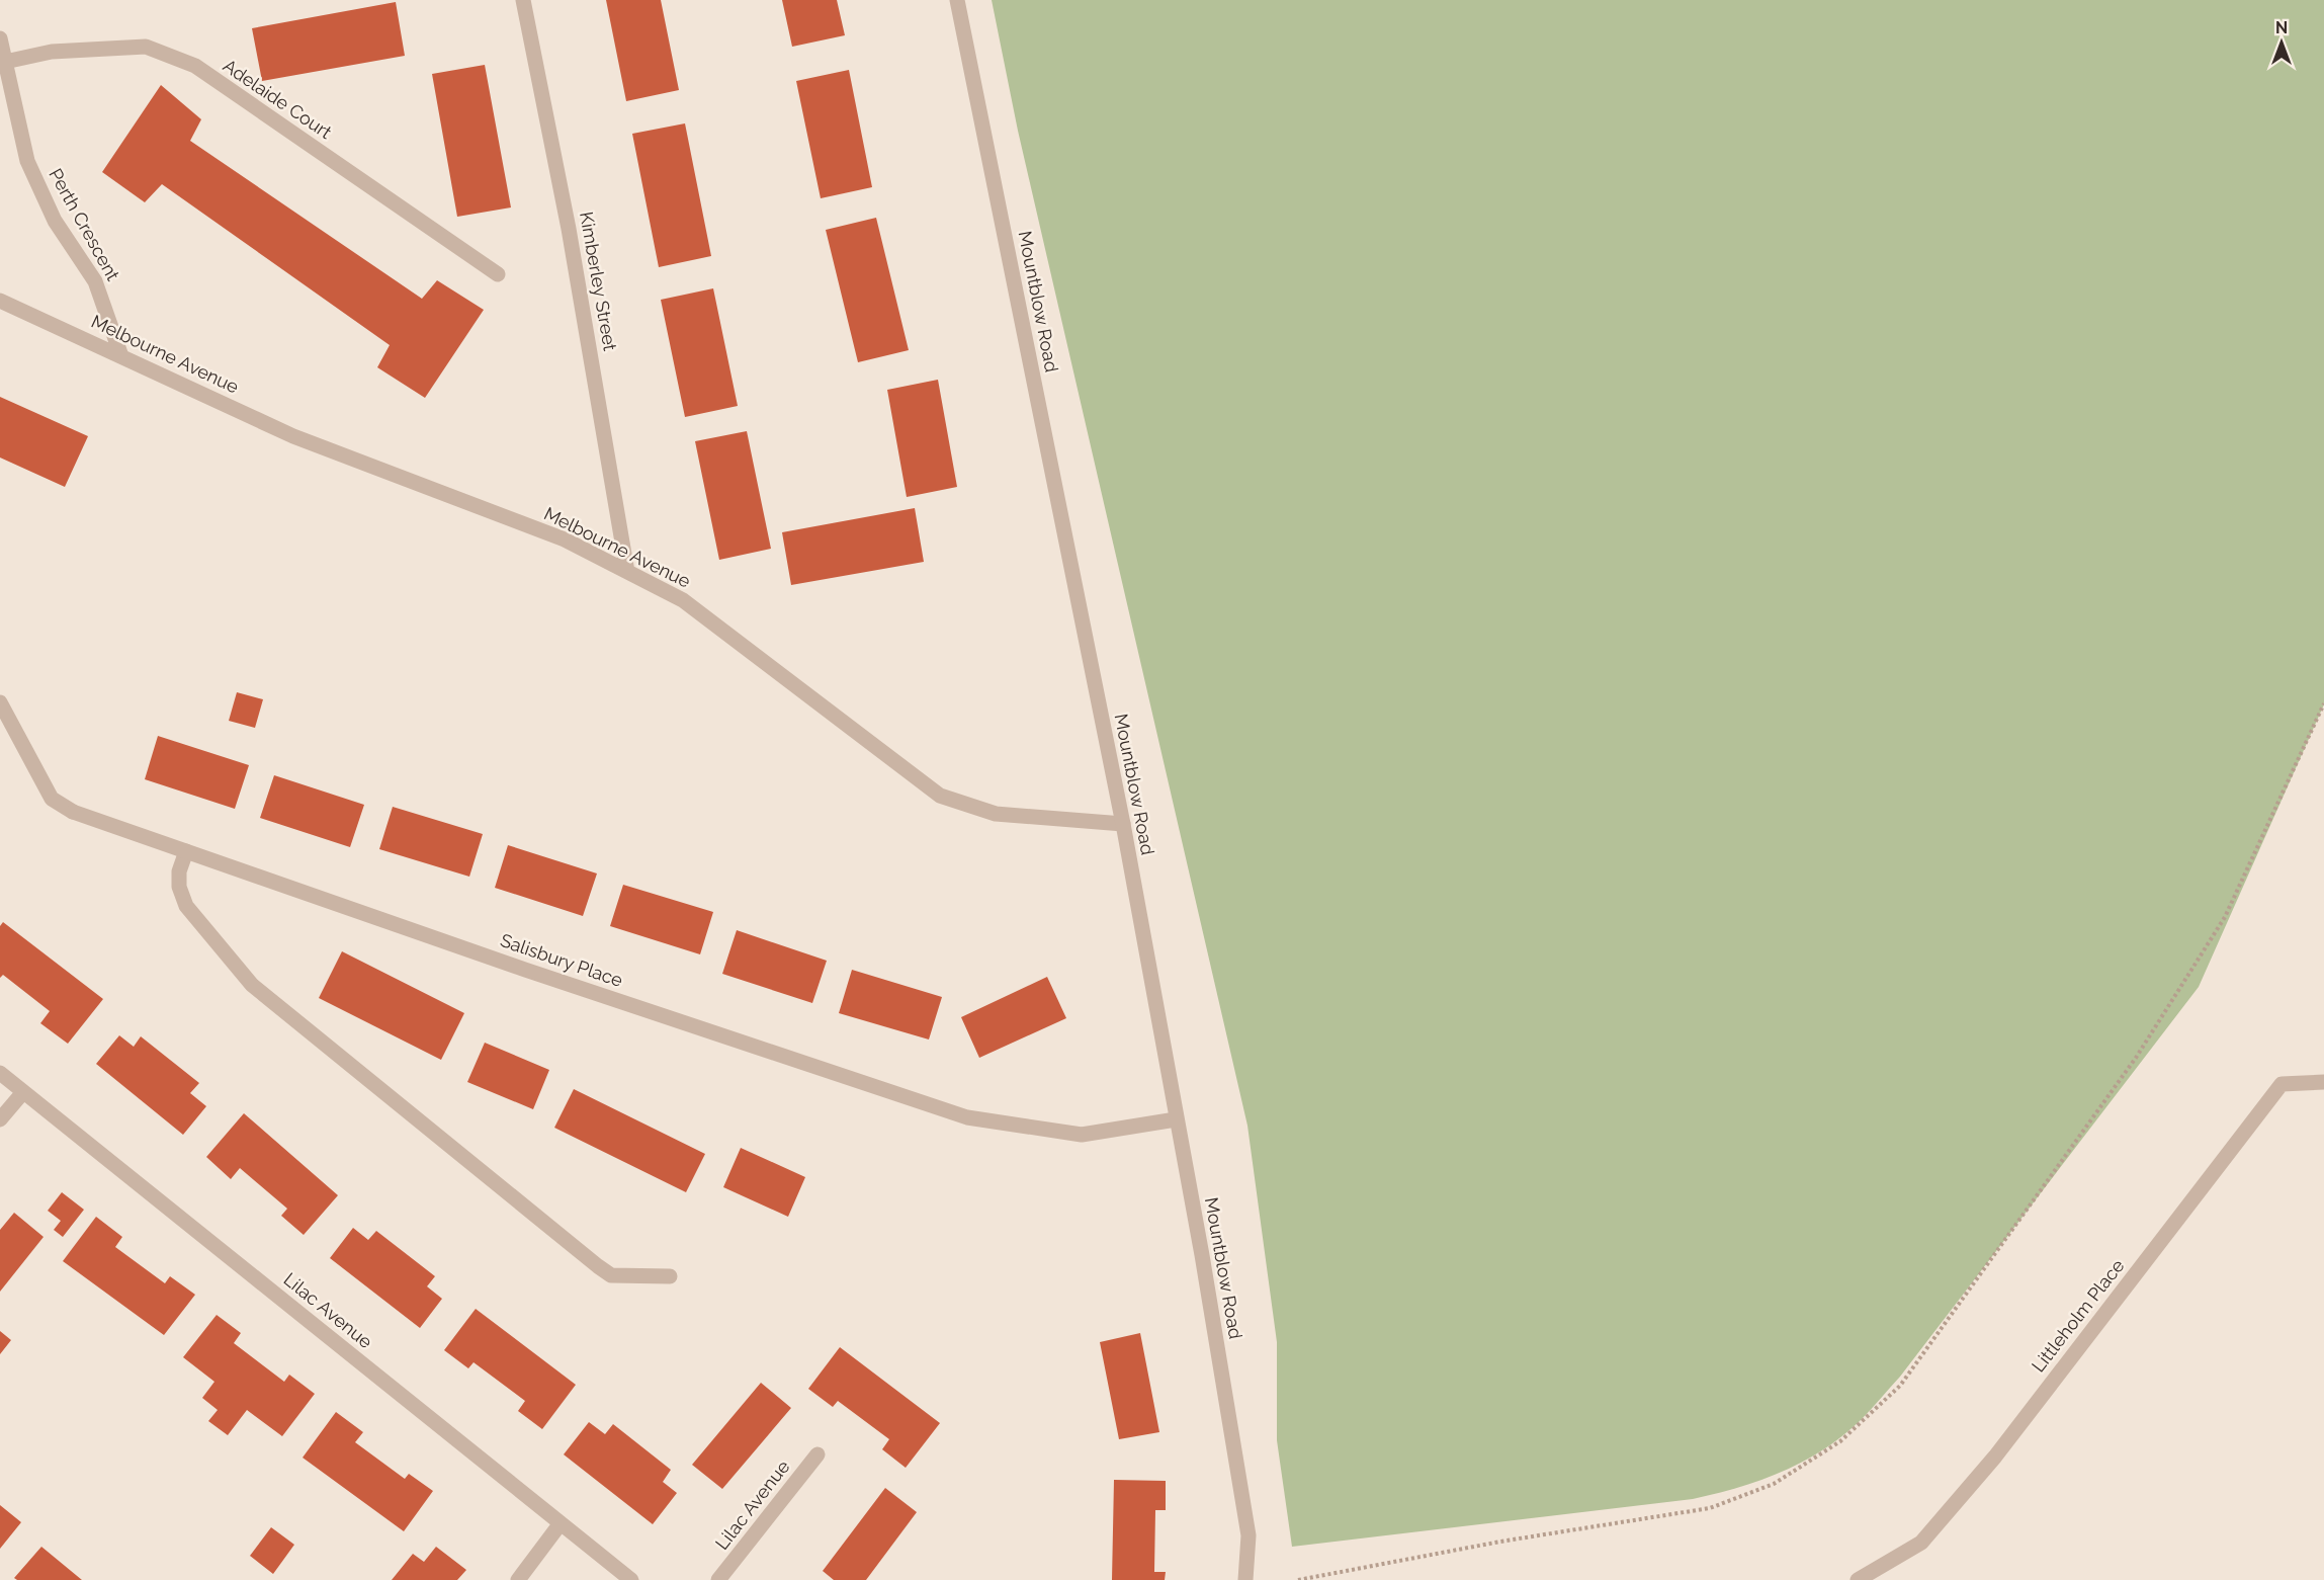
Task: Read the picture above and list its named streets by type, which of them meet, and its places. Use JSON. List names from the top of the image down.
{
  "streets": {
    "street": [
      "Adelaide Court",
      "Perth Crescent",
      "Kimberley Street",
      "Mountblow Road",
      "Melbourne Avenue",
      "Salisbury Place",
      "Lilac Avenue",
      "Littleholm Place"
    ]
  },
  "crossings": [
    ["Adelaide Court", "Perth Crescent"],
    ["Perth Crescent", "Melbourne Avenue"],
    ["Kimberley Street", "Melbourne Avenue"],
    ["Mountblow Road", "Melbourne Avenue"],
    ["Mountblow Road", "Salisbury Place"]
  ],
  "north": "top"
}
